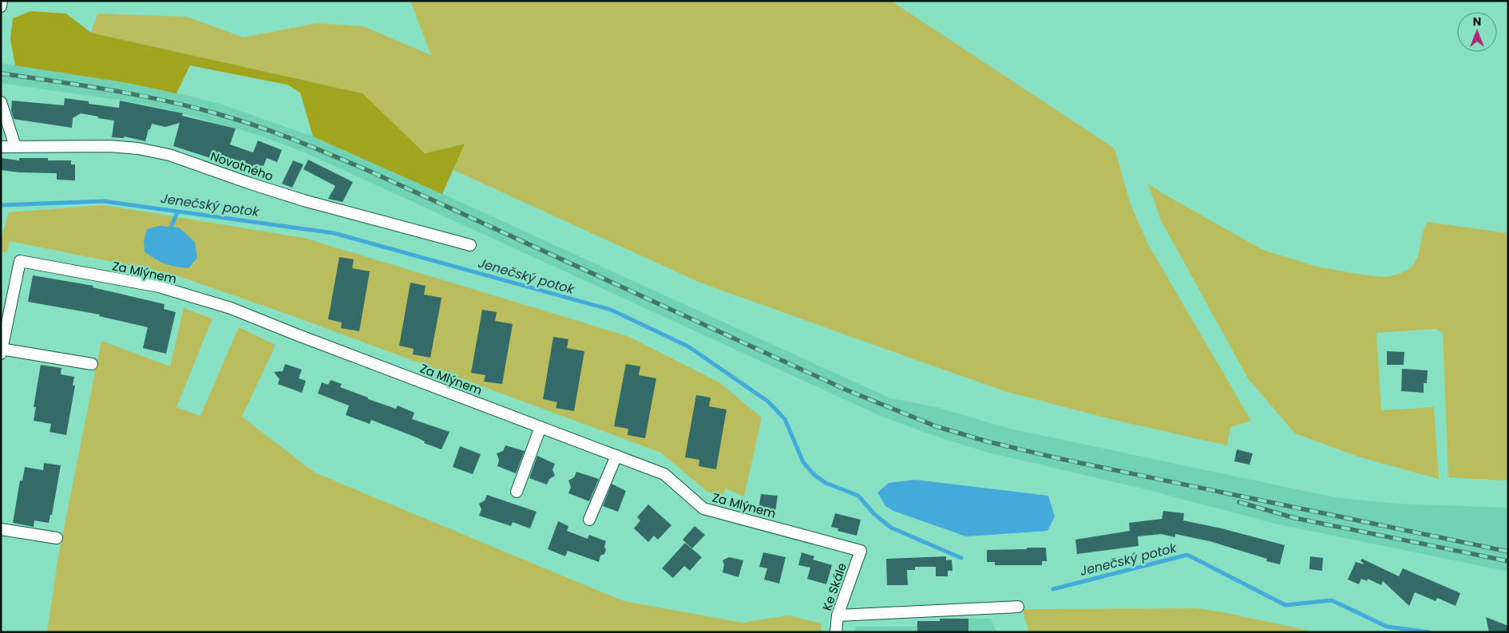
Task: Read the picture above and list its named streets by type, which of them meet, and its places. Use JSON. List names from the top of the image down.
{
  "streets": {
    "street": ["Novotného", "Za Mlýnem", "Ke Skále"]
  },
  "crossings": [
    ["Za Mlýnem", "Ke Skále"]
  ],
  "water": ["Jenečský potok"],
  "north": "top"
}
